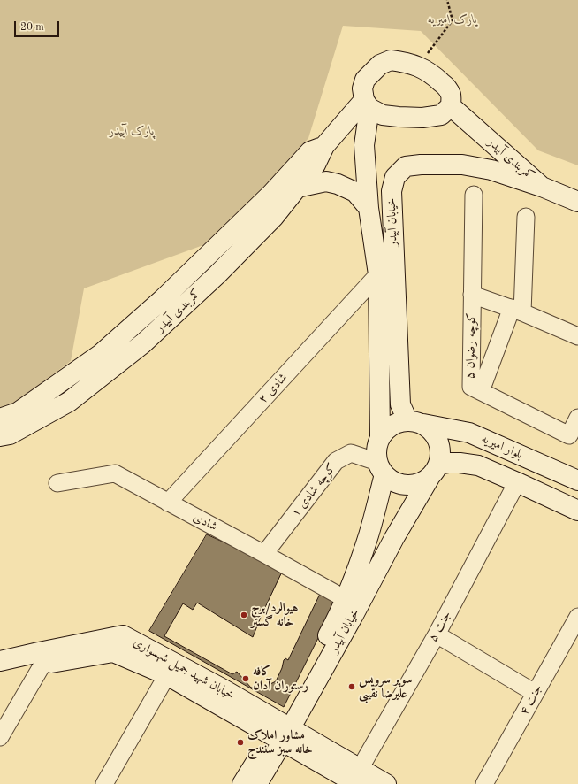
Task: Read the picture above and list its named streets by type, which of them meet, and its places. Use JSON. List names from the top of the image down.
{
  "streets": {
    "main road": [
      "کمربندی آبیدر",
      "خیابان آبیدر",
      "بلوار امیریه",
      "خیابان شهید جمیل شهسواری"
    ],
    "street": [
      "کوچه رضوان ۵",
      "شادی ۲",
      "کوچه شادی ۱",
      "شادی",
      "جنت ۵",
      "جنت ۴"
    ]
  },
  "crossings": [
    ["کمربندی آبیدر", "خیابان آبیدر"],
    ["خیابان آبیدر", "شادی ۲"],
    ["خیابان آبیدر", "بلوار امیریه"],
    ["خیابان آبیدر", "کوچه شادی ۱"],
    ["خیابان آبیدر", "شادی"],
    ["خیابان آبیدر", "خیابان شهید جمیل شهسواری"],
    ["شادی ۲", "شادی"],
    ["بلوار امیریه", "کوچه شادی ۱"],
    ["کوچه شادی ۱", "شادی"]
  ],
  "parks": ["پارک امیریه", "پارک آبیدر"],
  "places": [
    "هیوالرد/برج خانه گستر",
    "کافه رستوران آدان",
    "سوپر سرویس علیرضا نقیبی",
    "مشاور املاک خانه سبز سنندج"
  ],
  "scale_bar": "20 m"
}
